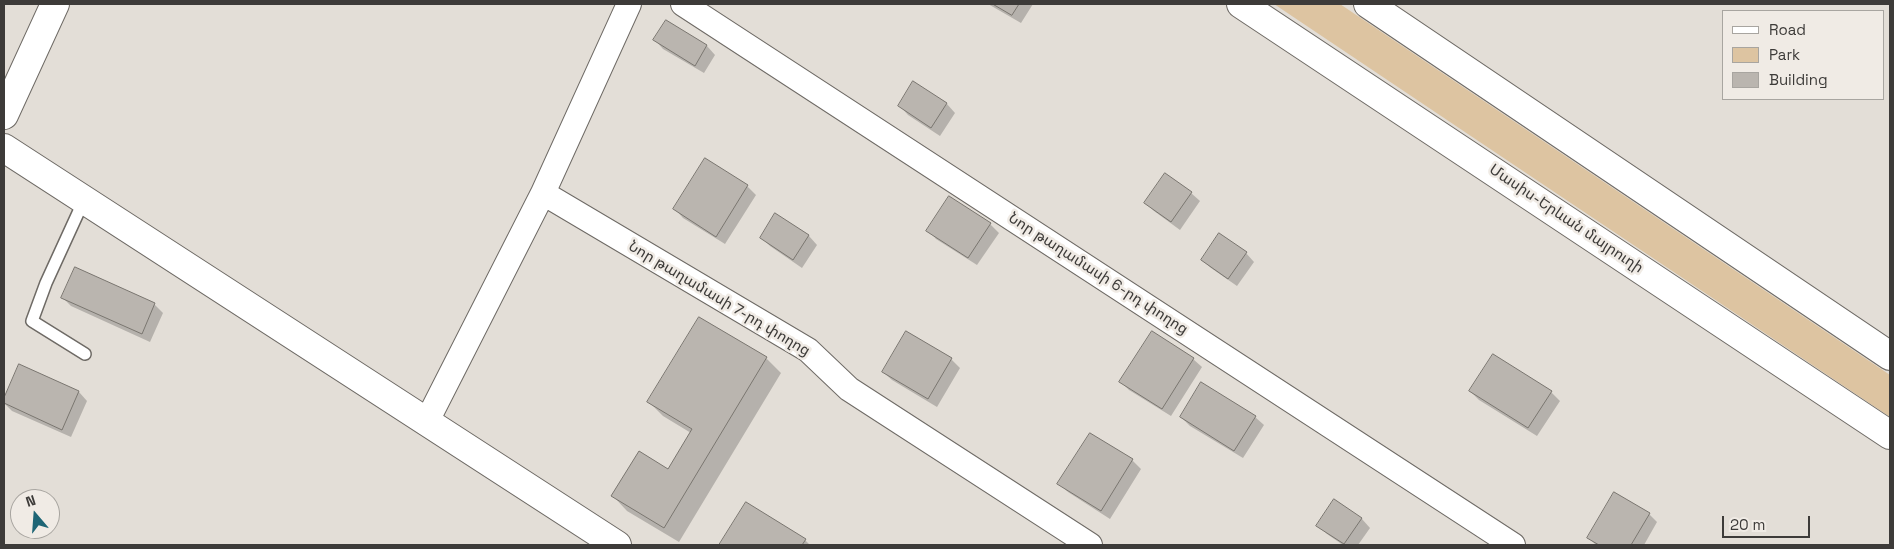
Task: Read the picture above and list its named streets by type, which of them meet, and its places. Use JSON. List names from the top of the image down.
{
  "streets": {
    "main road": ["Մասիս-Երևան մայրուղի"],
    "street": ["Նոր թաղամասի 6-րդ փողոց", "Նոր թաղամասի 7-րդ փողոց"]
  },
  "legend": ["Road", "Park", "Building"],
  "scale_bar": "20 m",
  "north": "top"
}
